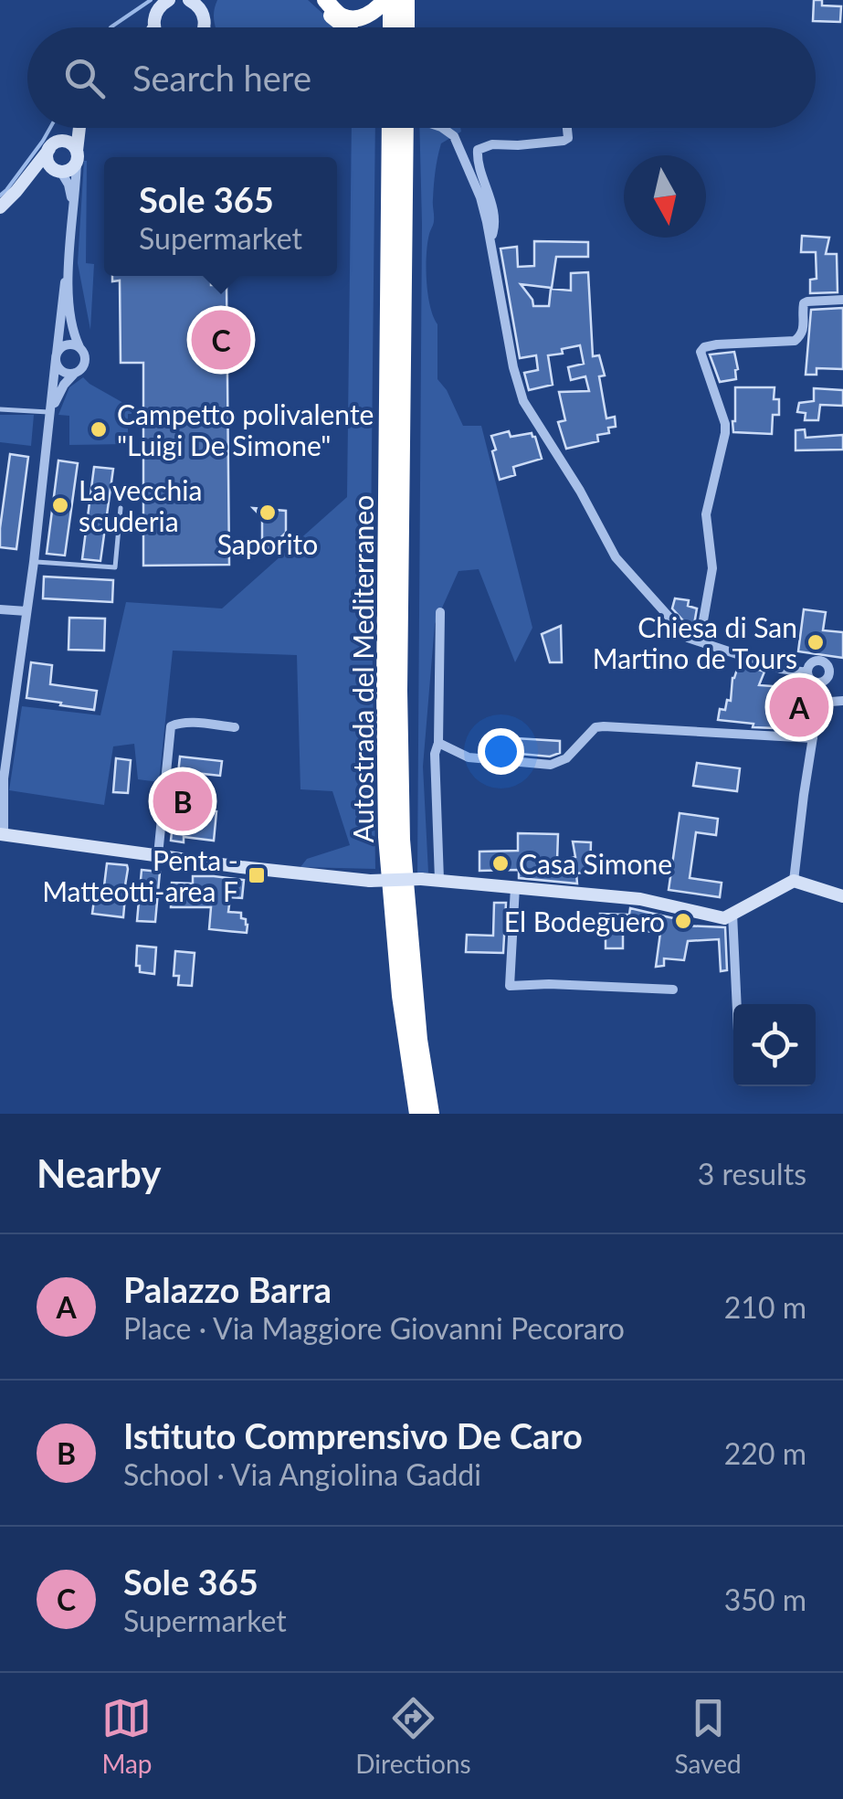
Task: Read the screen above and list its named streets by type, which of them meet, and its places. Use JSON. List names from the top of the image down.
{
  "streets": {
    "highway": ["Autostrada del Mediterraneo"]
  },
  "places": {
    "other": [
      "Campetto polivalente \"Luigi De Simone\"",
      "La vecchia scuderia",
      "Saporito",
      "Chiesa di San Martino de Tours",
      "Casa Simone",
      "El Bodeguero"
    ],
    "transit": ["Penta - Matteotti-area F"]
  },
  "north": "bottom",
  "page": {
    "search": "Search here",
    "popup": ["Sole 365", "Supermarket"],
    "pins": ["C", "A", "B"],
    "heading": ["Nearby", "3 results"],
    "list": [
      {
        "mark": "A",
        "name": "Palazzo Barra",
        "note": "Place · Via Maggiore Giovanni Pecoraro",
        "value": "210 m"
      },
      {
        "mark": "B",
        "name": "Istituto Comprensivo De Caro",
        "note": "School · Via Angiolina Gaddi",
        "value": "220 m"
      },
      {
        "mark": "C",
        "name": "Sole 365",
        "note": "Supermarket",
        "value": "350 m"
      }
    ],
    "nav": ["Map", "Directions", "Saved"]
  }
}
